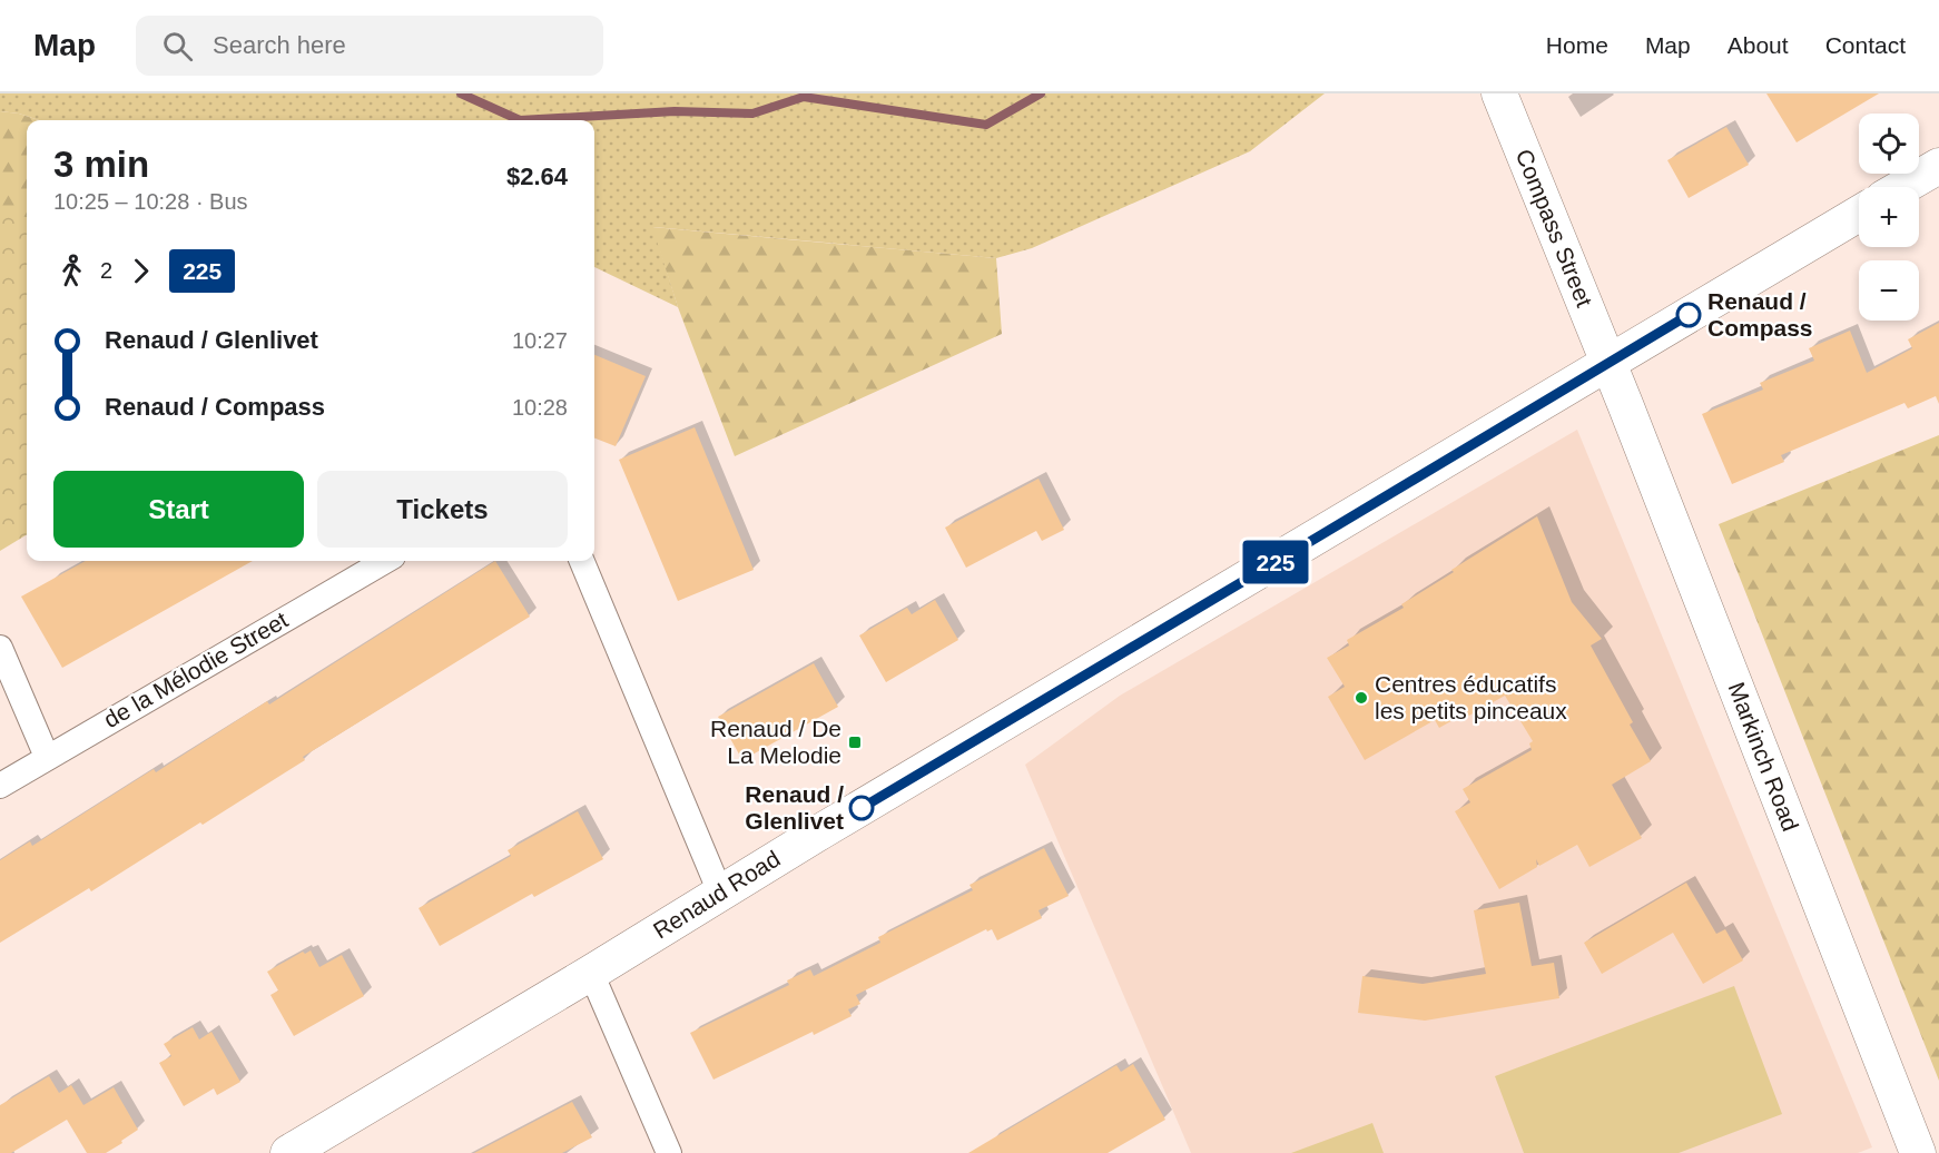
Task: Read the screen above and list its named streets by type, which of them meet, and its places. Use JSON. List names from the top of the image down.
{
  "streets": {
    "street": [
      "Compass Street",
      "de la Mélodie Street",
      "Markinch Road",
      "Renaud Road"
    ]
  },
  "crossings": [
    ["Compass Street", "Markinch Road"],
    ["Compass Street", "Renaud Road"],
    ["Markinch Road", "Renaud Road"]
  ],
  "places": {
    "other": ["Renaud / Compass", "Centres éducatifs les petits pinceaux", "Renaud / Glenlivet"],
    "transit": ["Renaud / De La Melodie"]
  },
  "lines": ["bus line 225"],
  "page": {
    "header": "Map",
    "search": "Search here",
    "nav": [
      "Home",
      "Map",
      "About",
      "Contact"
    ],
    "on_map": "225",
    "map_buttons": ["+", "−"],
    "heading": ["3 min", "10:25 – 10:28 · Bus", "$2.64"],
    "legs": ["2", "225"],
    "list": [
      {
        "name": "Renaud / Glenlivet",
        "value": "10:27"
      },
      {
        "name": "Renaud / Compass",
        "value": "10:28"
      }
    ],
    "buttons": ["Start", "Tickets"]
  }
}
